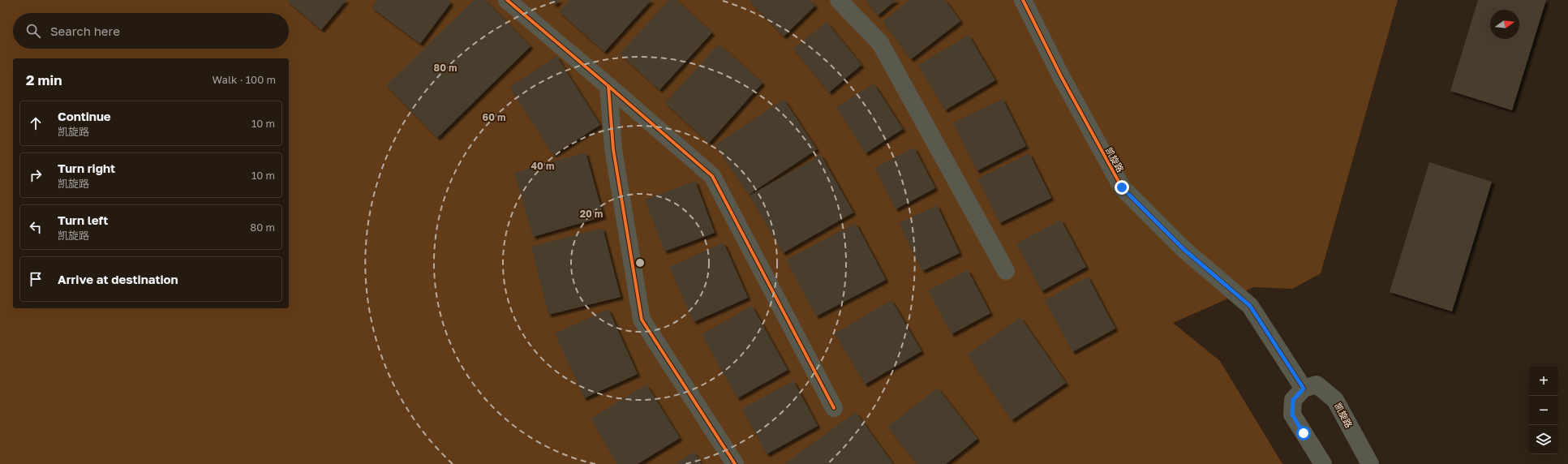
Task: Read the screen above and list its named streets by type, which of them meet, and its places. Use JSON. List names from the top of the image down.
{
  "streets": {
    "street": ["凯旋路"]
  },
  "north": "right",
  "page": {
    "search": "Search here",
    "heading": ["2 min", "Walk · 100 m"],
    "list": [
      ["Continue", "凯旋路", "10 m"],
      ["Turn right", "凯旋路", "10 m"],
      ["Turn left", "凯旋路", "80 m"],
      "Arrive at destination"
    ],
    "map_buttons": ["+", "−"]
  },
  "rings": [
    "80 m",
    "60 m",
    "40 m",
    "20 m"
  ]
}
